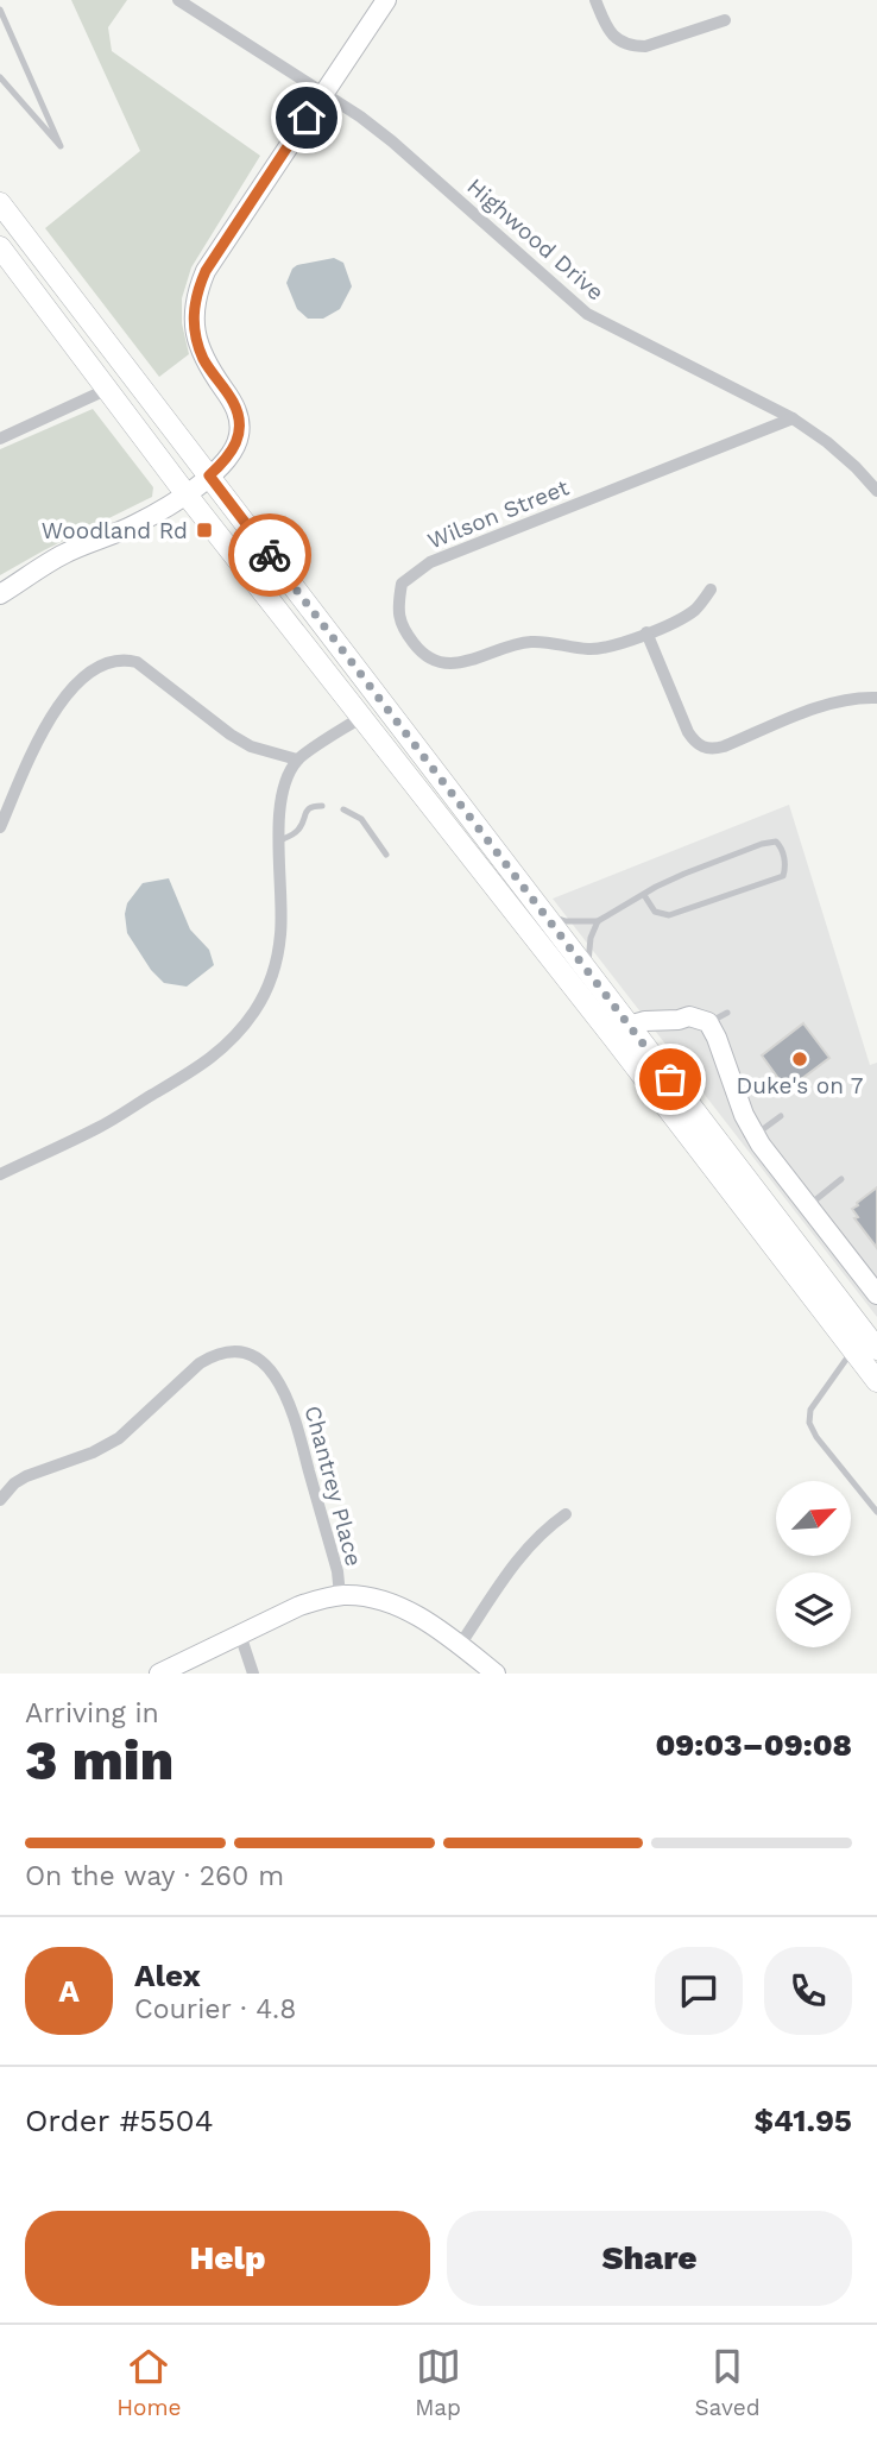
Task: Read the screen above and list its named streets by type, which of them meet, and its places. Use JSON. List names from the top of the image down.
{
  "streets": {
    "street": ["Highwood Drive", "Wilson Street", "Chantrey Place"]
  },
  "crossings": [
    ["Highwood Drive", "Wilson Street"]
  ],
  "places": {
    "transit": ["Woodland Rd"],
    "other": ["Duke's on 7"]
  },
  "north": "top right",
  "page": {
    "heading": ["3 min", "Arriving in", "09:03–09:08"],
    "panel": [
      "Alex",
      "Courier · 4.8",
      "Order #5504",
      "$41.95"
    ],
    "bar": "On the way · 260 m",
    "round": "A",
    "buttons": ["Help", "Share"],
    "tabs": ["Home", "Map", "Saved"]
  }
}
